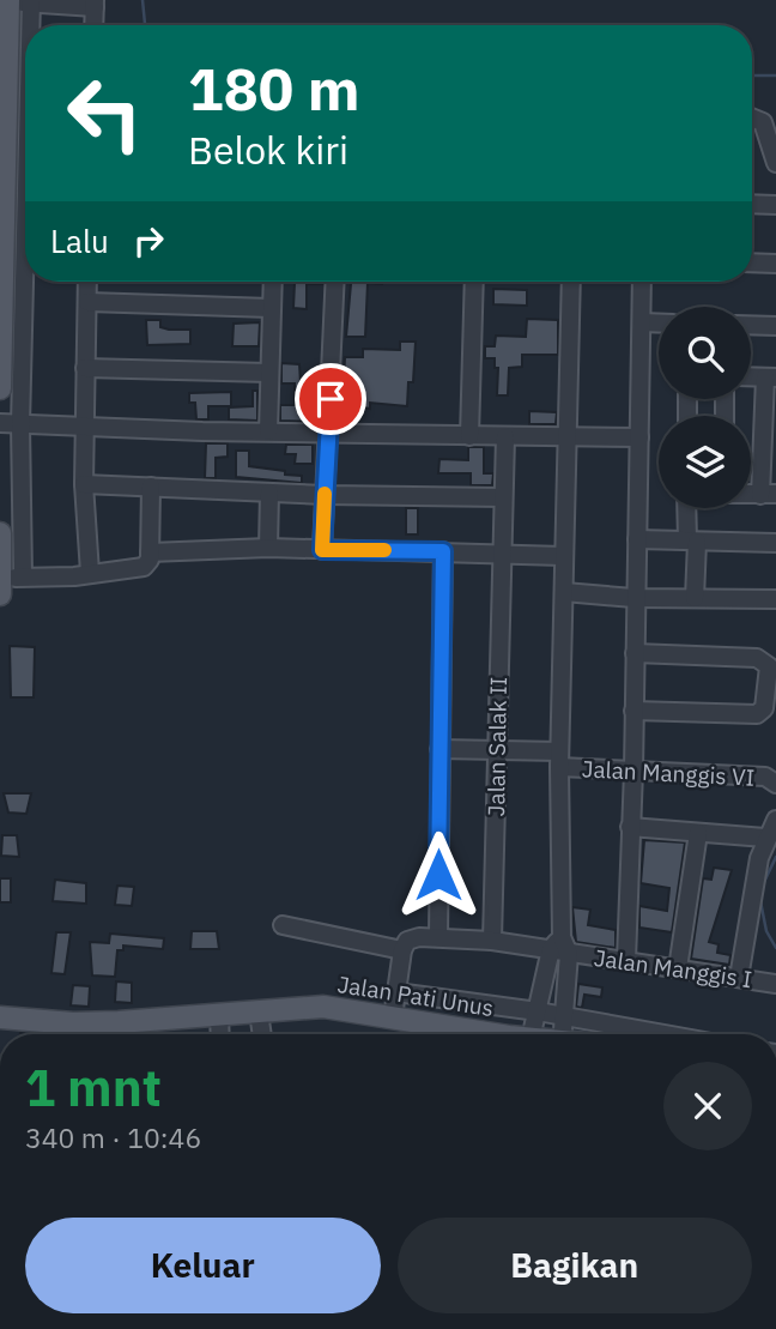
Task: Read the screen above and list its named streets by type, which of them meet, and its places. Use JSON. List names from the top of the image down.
{
  "streets": {
    "main road": ["Jalan Pati Unus"],
    "street": ["Jalan Salak II", "Jalan Manggis VI", "Jalan Manggis I"]
  },
  "crossings": [
    ["Jalan Salak II", "Jalan Manggis VI"],
    ["Jalan Salak II", "Jalan Manggis I"]
  ],
  "page": {
    "turn": ["180 m", "Belok kiri"],
    "then": "Lalu",
    "heading": ["1 mnt", "340 m · 10:46"],
    "buttons": ["Keluar", "Bagikan"]
  }
}
